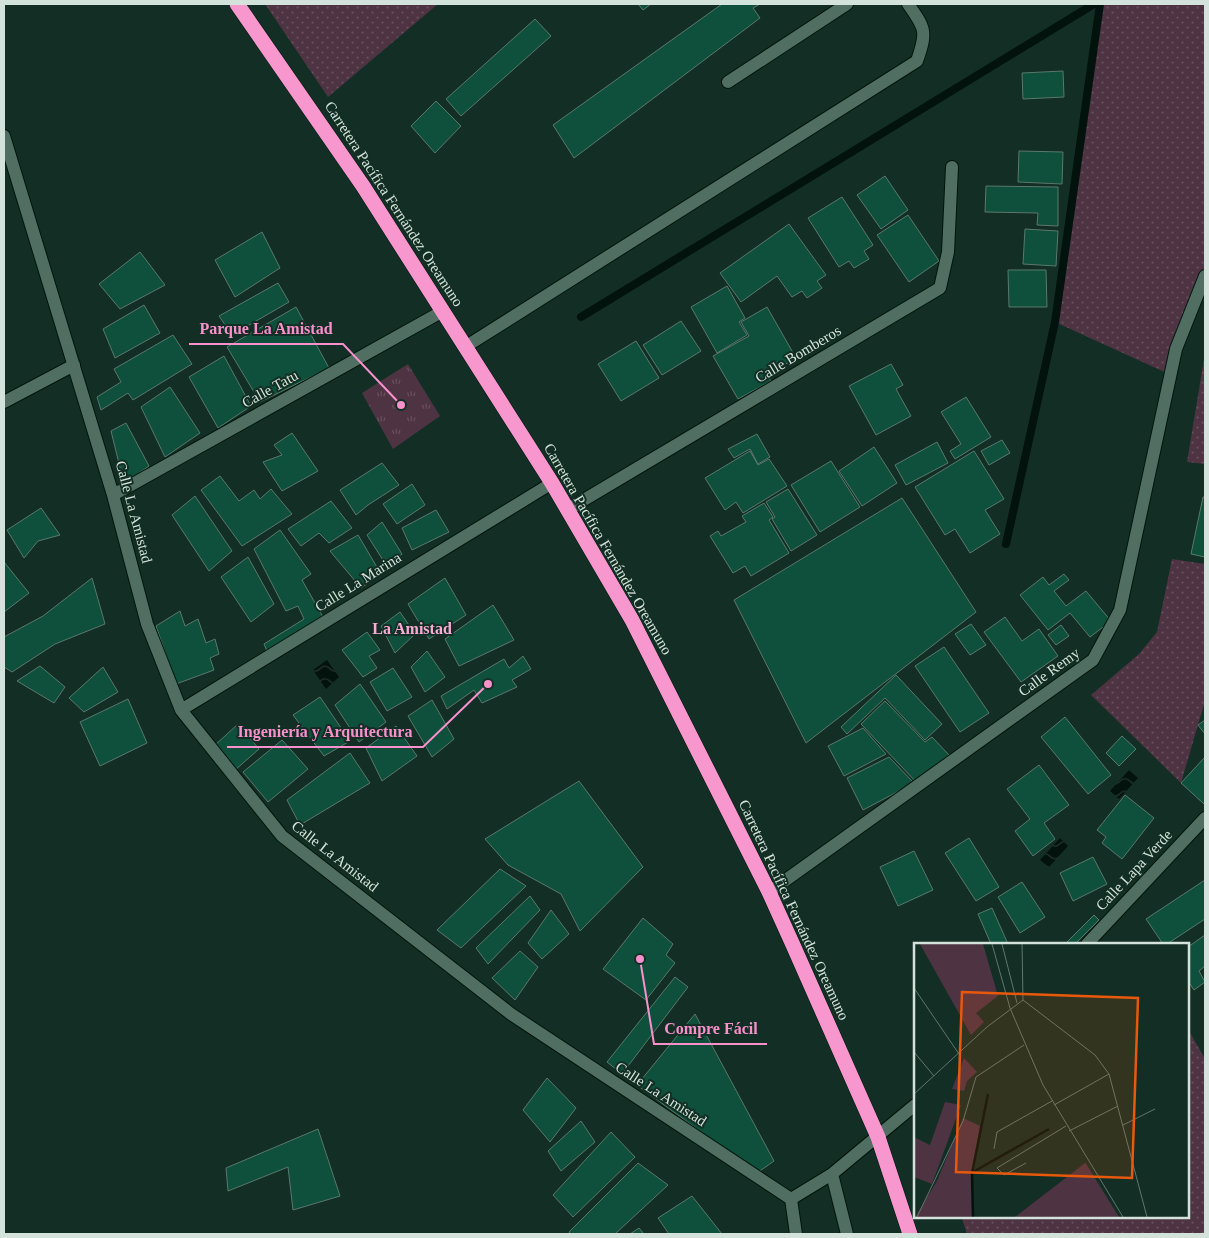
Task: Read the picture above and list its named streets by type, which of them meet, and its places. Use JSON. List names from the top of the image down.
{
  "streets": {
    "highway": ["Carretera Pacífica Fernández Oreamuno"],
    "street": [
      "Calle Bomberos",
      "Calle Tatu",
      "Calle La Amistad",
      "Calle La Marina",
      "Calle Remy",
      "Calle Lapa Verde"
    ]
  },
  "crossings": [
    ["Carretera Pacífica Fernández Oreamuno", "Calle Bomberos"],
    ["Carretera Pacífica Fernández Oreamuno", "Calle Tatu"],
    ["Carretera Pacífica Fernández Oreamuno", "Calle La Marina"],
    ["Carretera Pacífica Fernández Oreamuno", "Calle Remy"],
    ["Calle Tatu", "Calle La Amistad"],
    ["Calle La Amistad", "Calle La Marina"]
  ],
  "districts": ["La Amistad"],
  "places": ["Parque La Amistad", "Ingeniería y Arquitectura", "Compre Fácil"]
}
